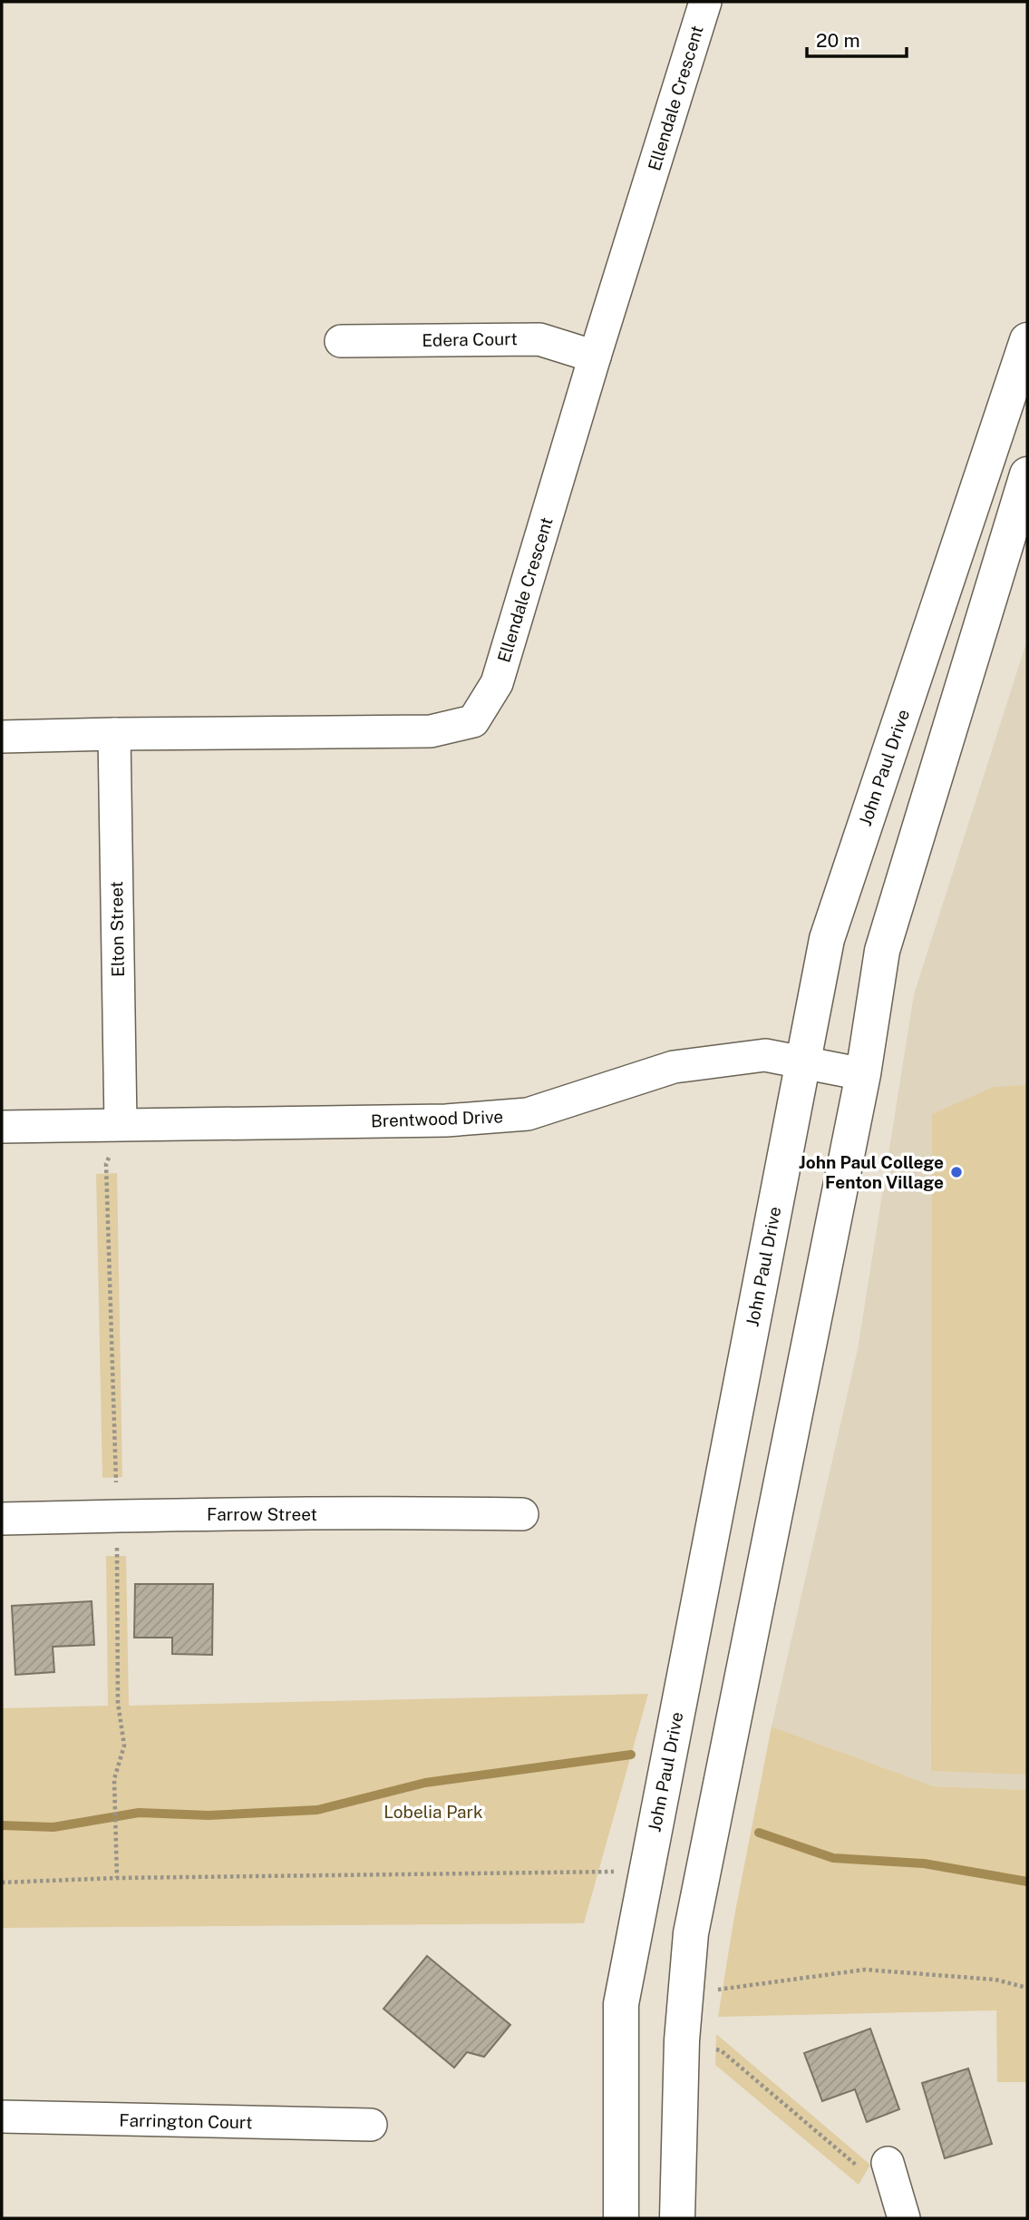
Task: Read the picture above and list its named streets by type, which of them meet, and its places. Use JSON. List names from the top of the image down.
{
  "streets": {
    "street": [
      "Ellendale Crescent",
      "Edera Court",
      "John Paul Drive",
      "Elton Street",
      "Brentwood Drive",
      "Farrow Street",
      "Farrington Court"
    ]
  },
  "crossings": [
    ["Ellendale Crescent", "Edera Court"],
    ["Ellendale Crescent", "Elton Street"],
    ["John Paul Drive", "Brentwood Drive"],
    ["Elton Street", "Brentwood Drive"]
  ],
  "parks": ["Lobelia Park"],
  "places": ["John Paul College Fenton Village"],
  "scale_bar": "20 m"
}
